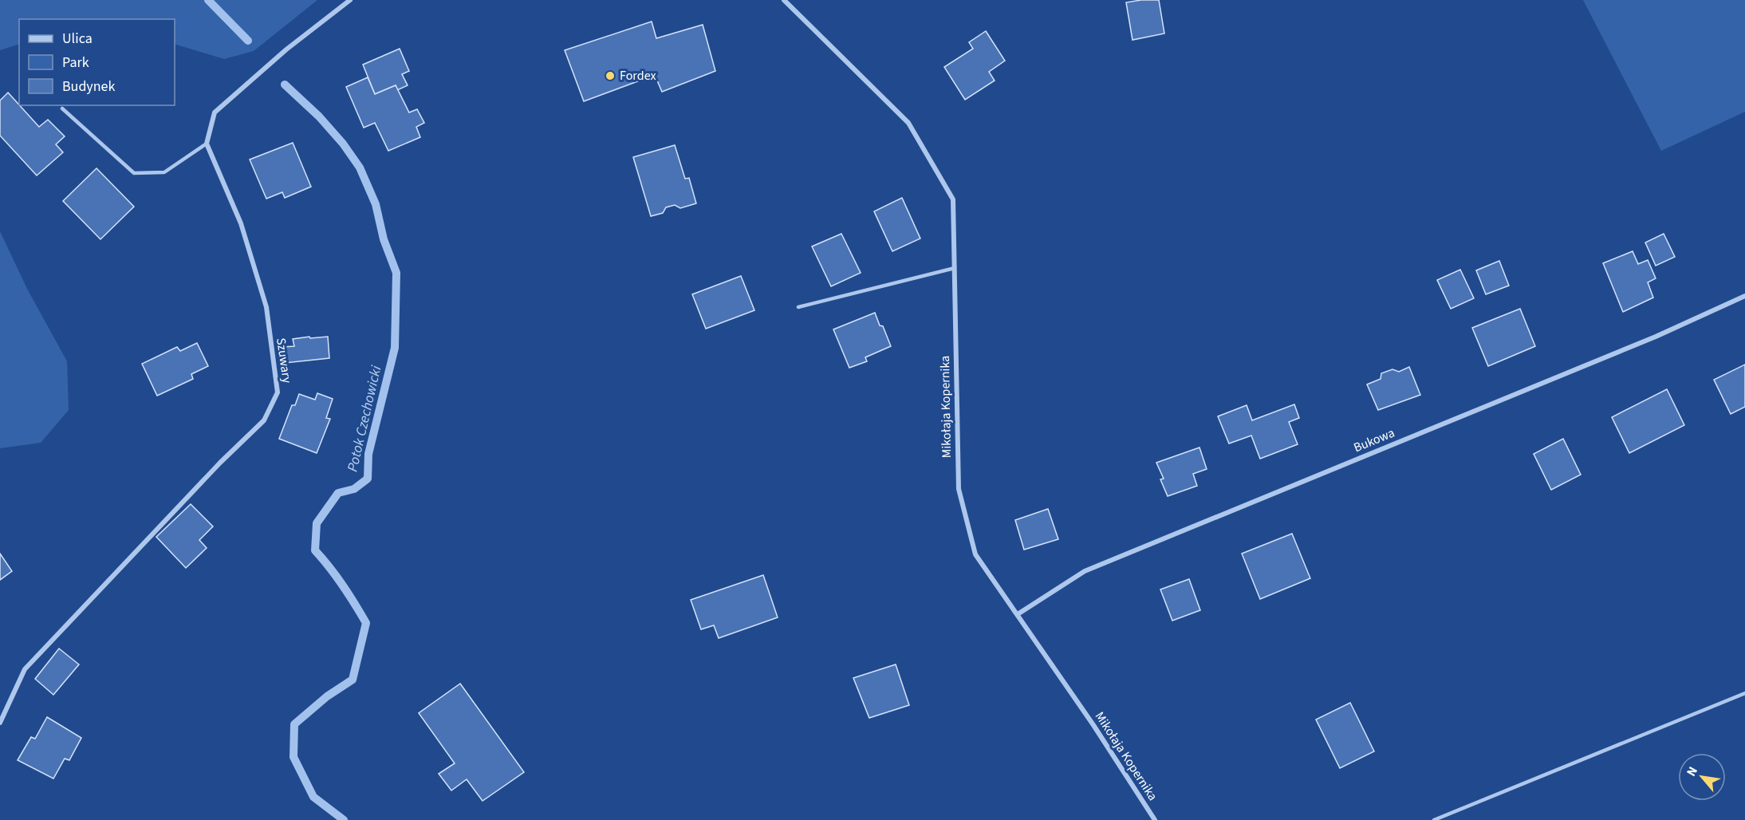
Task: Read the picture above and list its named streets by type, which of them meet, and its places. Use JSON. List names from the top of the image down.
{
  "streets": {
    "street": ["Szuwary", "Mikołaja Kopernika", "Bukowa"]
  },
  "crossings": [
    ["Mikołaja Kopernika", "Bukowa"]
  ],
  "water": ["Potok Czechowicki"],
  "places": ["Fordex"],
  "legend": ["Ulica", "Park", "Budynek"],
  "north": "top left"
}
